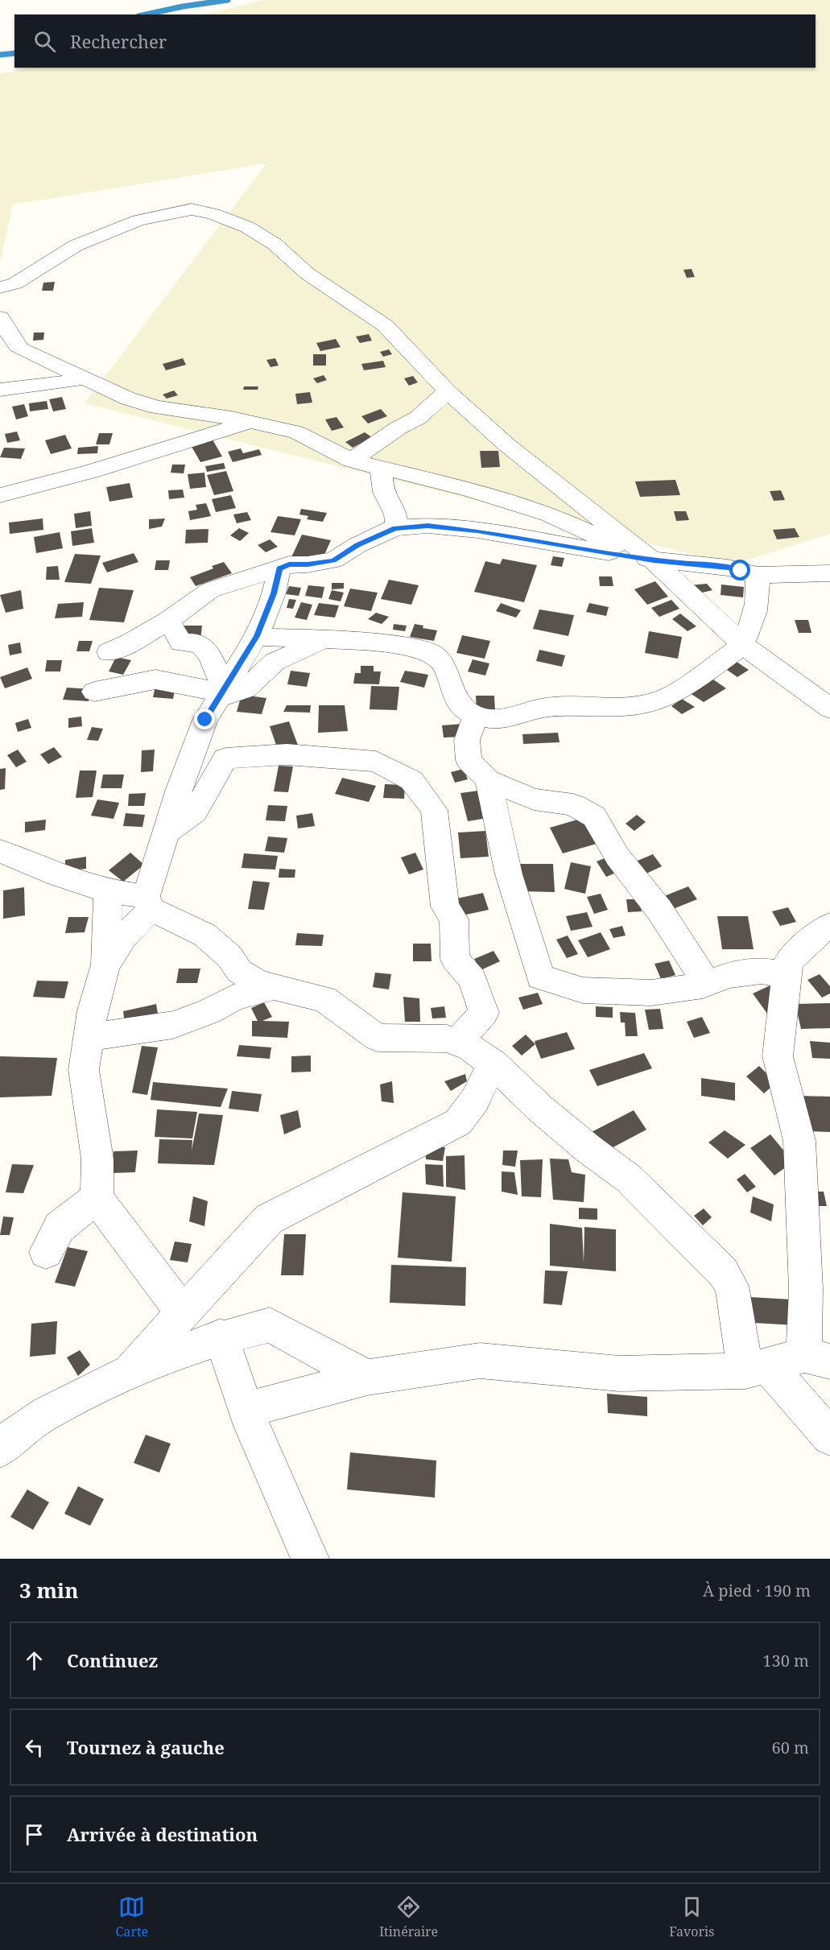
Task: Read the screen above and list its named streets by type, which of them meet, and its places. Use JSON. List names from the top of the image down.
{
  "page": {
    "search": "Rechercher",
    "heading": ["3 min", "À pied · 190 m"],
    "list": [
      ["Continuez", "130 m"],
      ["Tournez à gauche", "60 m"],
      "Arrivée à destination"
    ],
    "nav": ["Carte", "Itinéraire", "Favoris"]
  }
}
